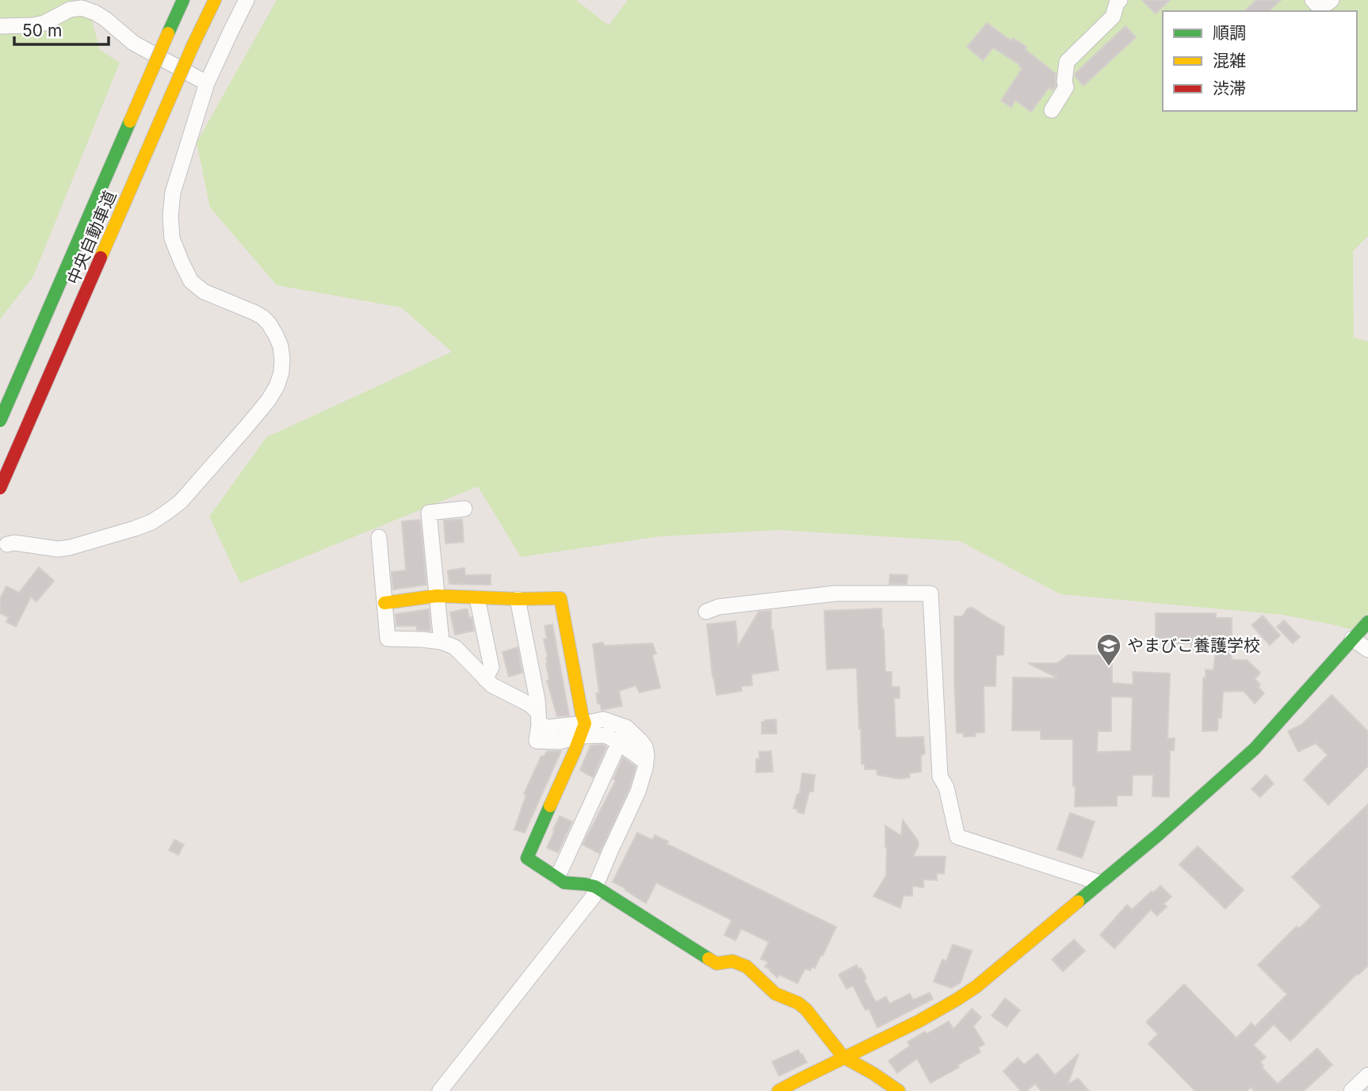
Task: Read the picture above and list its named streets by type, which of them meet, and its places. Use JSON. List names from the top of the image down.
{
  "streets": {
    "main road": ["中央自動車道"]
  },
  "places": {
    "school or university": ["やまびこ養護学校"]
  },
  "legend": ["順調", "混雑", "渋滞"],
  "scale_bar": "50 m"
}
